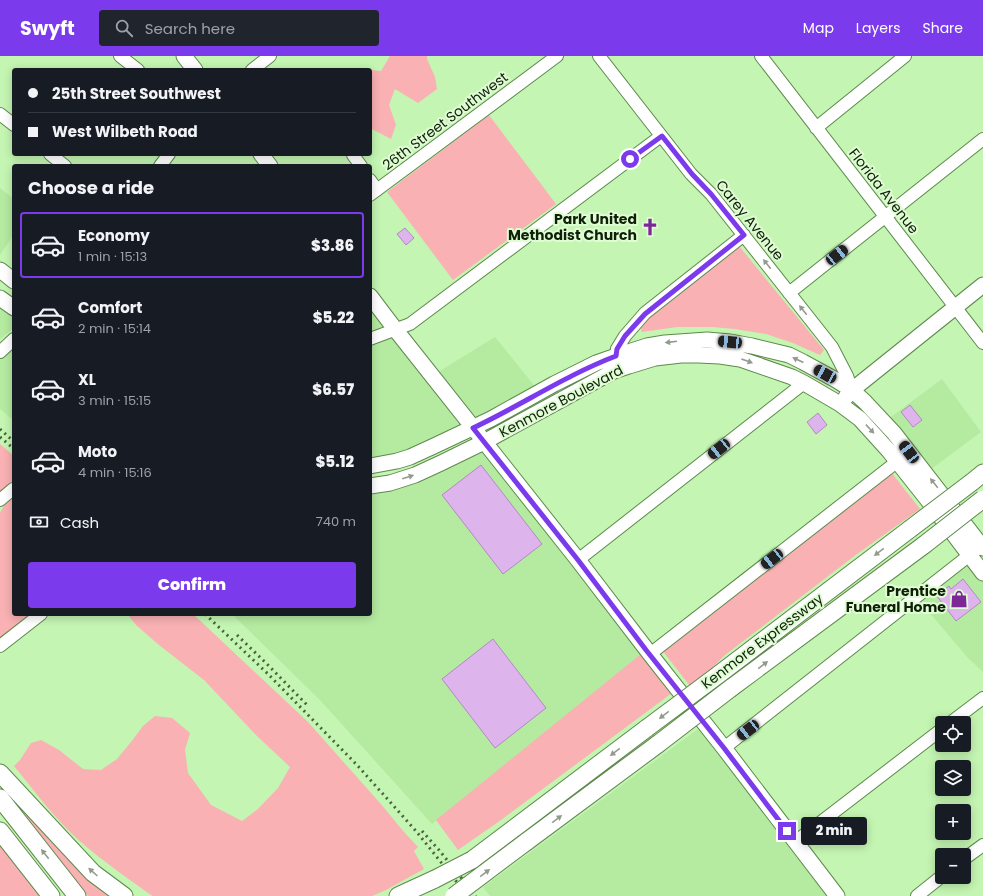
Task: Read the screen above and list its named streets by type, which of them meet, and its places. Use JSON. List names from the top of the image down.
{
  "streets": {
    "highway": ["Kenmore Expressway"],
    "main road": ["Kenmore Boulevard"],
    "street": ["26th Street Southwest", "Florida Avenue", "Carey Avenue"]
  },
  "crossings": [
    ["Carey Avenue", "Kenmore Boulevard"]
  ],
  "one_way": ["Carey Avenue"],
  "places": {
    "church": ["Park United Methodist Church"],
    "shop": ["Prentice Funeral Home"]
  },
  "page": {
    "header": "Swyft",
    "search": "Search here",
    "nav": ["Map", "Layers", "Share"],
    "banner": ["25th Street Southwest", "West Wilbeth Road"],
    "heading": "Choose a ride",
    "list": [
      {
        "name": "Economy",
        "note": "1 min · 15:13",
        "value": "$3.86"
      },
      {
        "name": "Comfort",
        "note": "2 min · 15:14",
        "value": "$5.22"
      },
      {
        "name": "XL",
        "note": "3 min · 15:15",
        "value": "$6.57"
      },
      {
        "name": "Moto",
        "note": "4 min · 15:16",
        "value": "$5.12"
      }
    ],
    "pay": ["Cash", "740 m"],
    "buttons": "Confirm",
    "map_buttons": ["+", "−"],
    "bubble": "2 min"
  }
}
